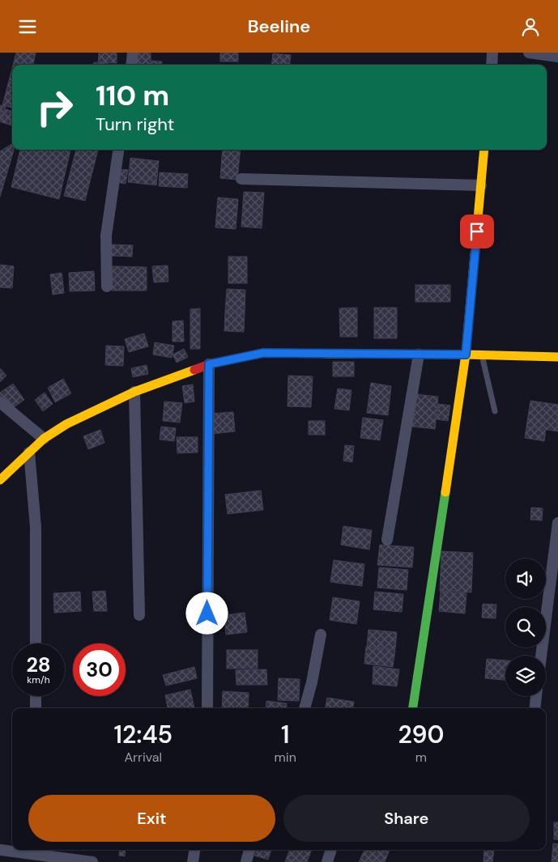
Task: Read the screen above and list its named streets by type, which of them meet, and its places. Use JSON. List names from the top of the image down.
{
  "page": {
    "header": "Beeline",
    "turn": ["110 m", "Turn right"],
    "speed": "28 km/h",
    "limit": "30",
    "eta": [
      "12:45",
      "Arrival",
      "1",
      "min",
      "290",
      "m"
    ],
    "buttons": ["Exit", "Share"]
  }
}
